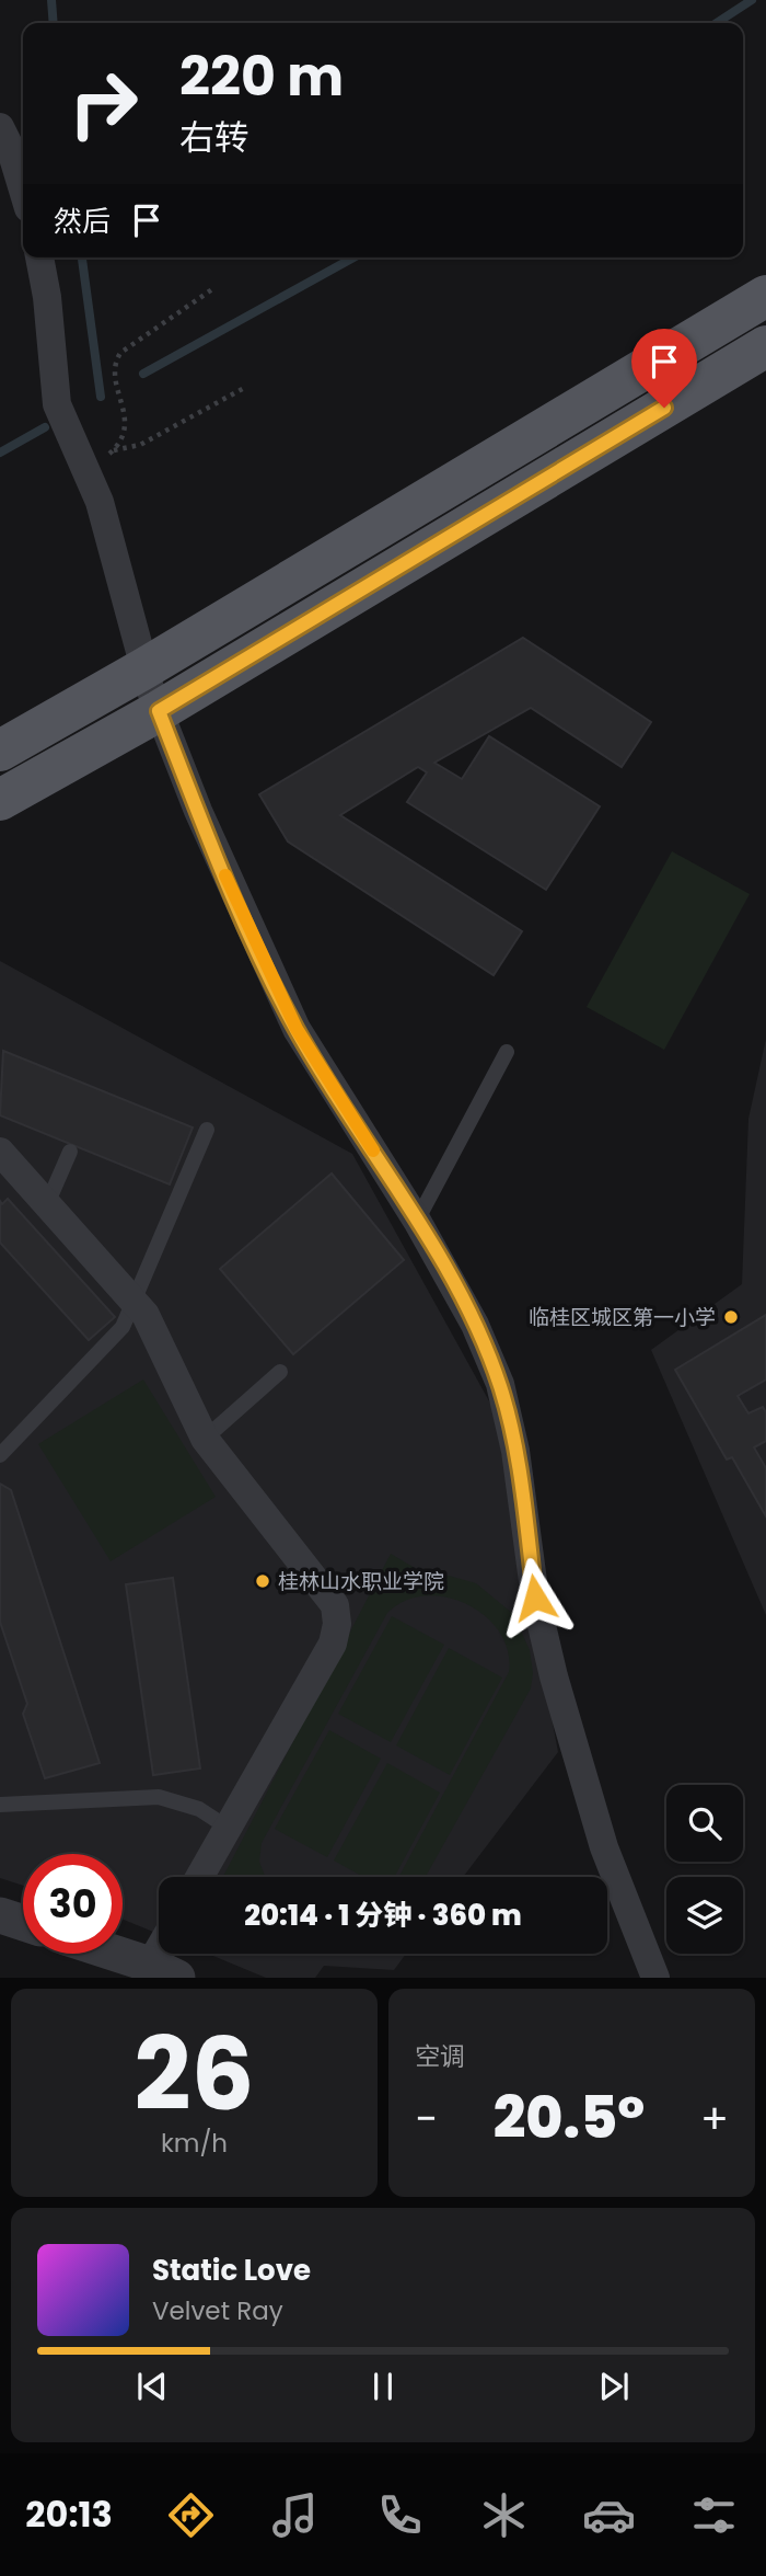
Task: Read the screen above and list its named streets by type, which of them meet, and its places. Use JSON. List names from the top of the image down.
{
  "places": ["临桂区城区第一小学", "桂林山水职业学院"],
  "page": {
    "turn": ["220 m", "右转"],
    "then": "然后",
    "limit": "30",
    "trip": "20:14 · 1 分钟 · 360 m",
    "tile": [
      ["26", "km/h"],
      "空调"
    ],
    "heat": ["−", "20.5°", "+"],
    "song": ["Static Love", "Velvet Ray"],
    "tabs": "20:13"
  }
}
